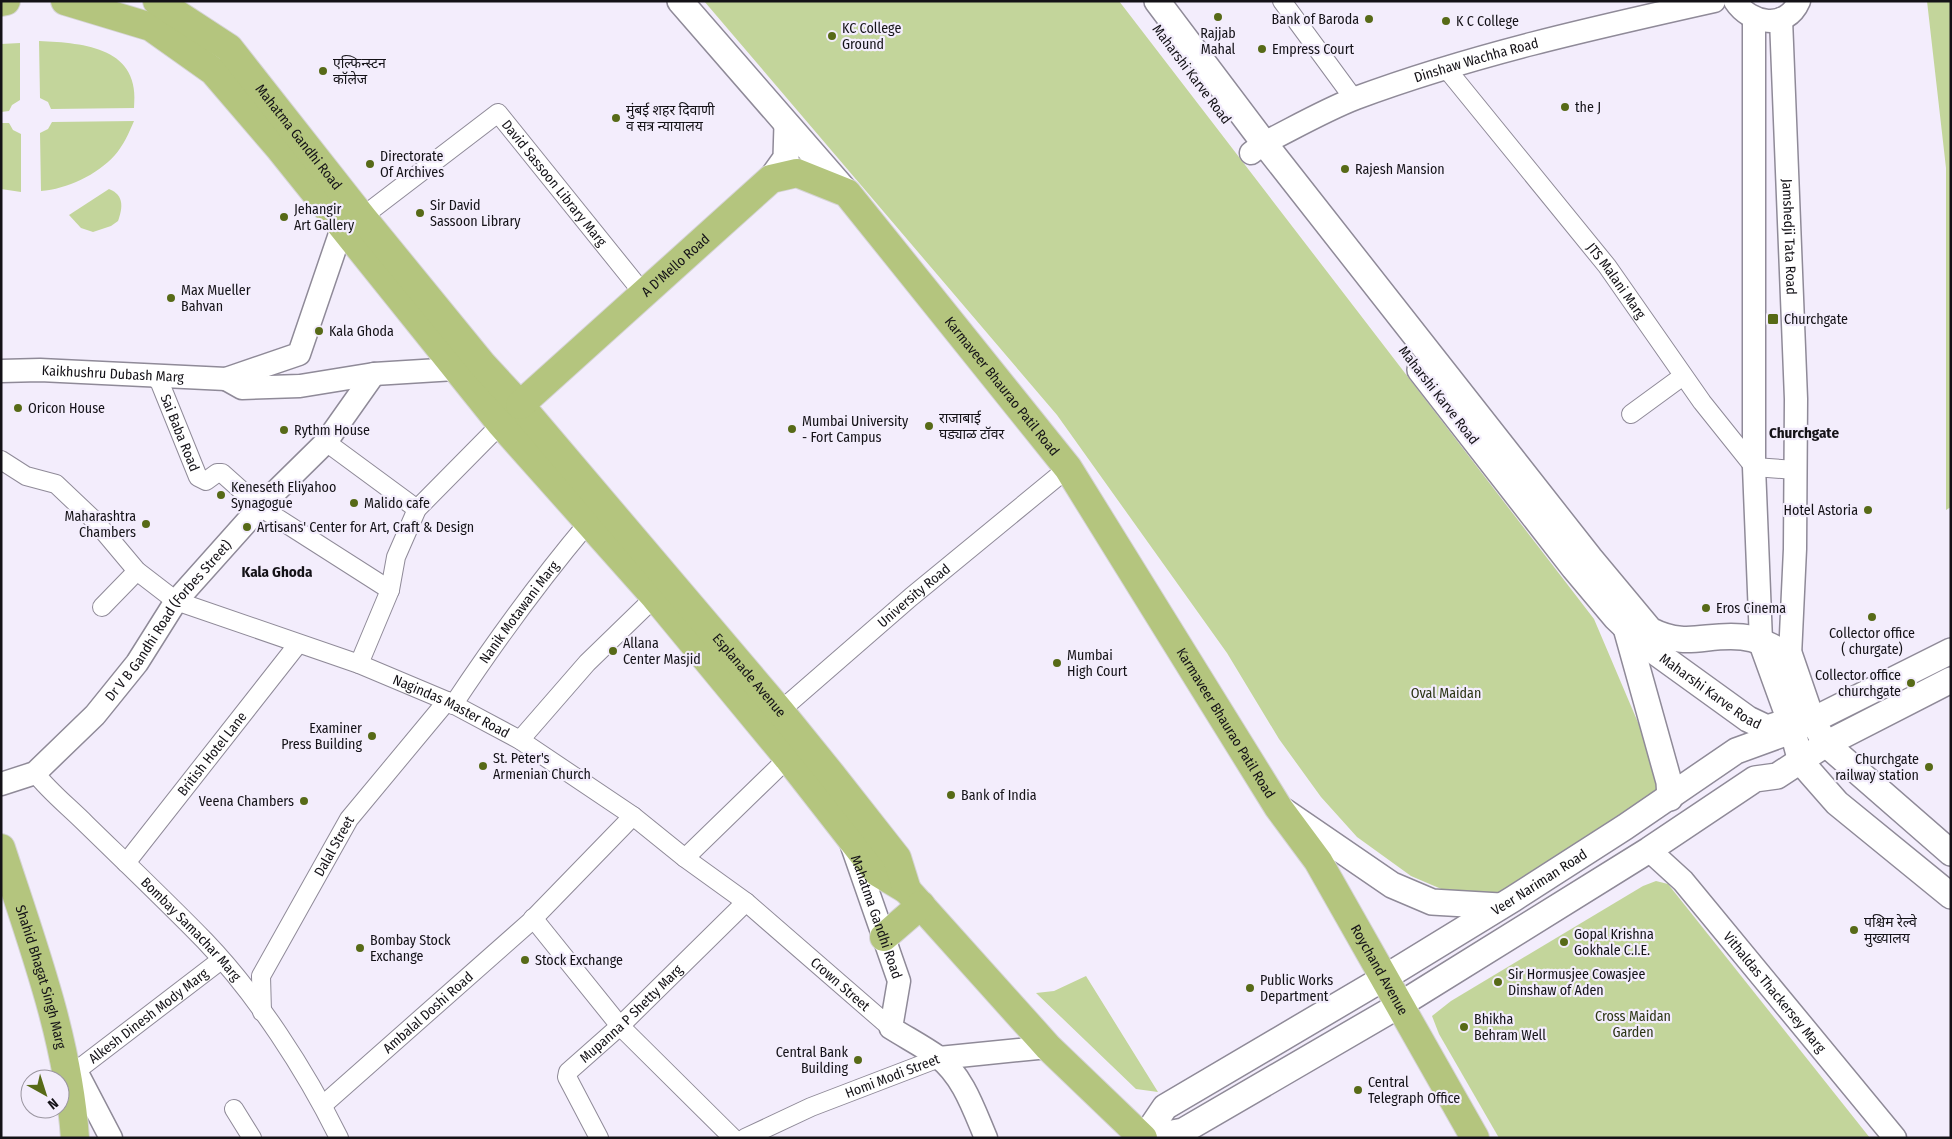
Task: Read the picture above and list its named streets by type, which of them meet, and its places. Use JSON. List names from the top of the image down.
{
  "streets": {
    "main road": [
      "Maharshi Karve Road",
      "Mahatma Gandhi Road",
      "Jamshedji Tata Road",
      "A D'Mello Road",
      "Karmaveer Bhaurao Patil Road",
      "Esplanade Avenue",
      "Veer Nariman Road",
      "Roychand Avenue",
      "Shahid Bhagat Singh Marg"
    ],
    "street": [
      "Dinshaw Wachha Road",
      "David Sassoon Library Marg",
      "JTS Malani Marg",
      "Kaikhushru Dubash Marg",
      "Sai Baba Road",
      "University Road",
      "Nanik Motawani Marg",
      "Dr V B Gandhi Road (Forbes Street)",
      "Nagindas Master Road",
      "British Hotel Lane",
      "Dalal Street",
      "Bombay Samachar Marg",
      "Crown Street",
      "Vithaldas Thackersey Marg",
      "Ambalal Doshi Road",
      "Mupanna P Shetty Marg",
      "Alkesh Dinesh Mody Marg",
      "Homi Modi Street"
    ]
  },
  "crossings": [
    ["Dinshaw Wachha Road", "Maharshi Karve Road"],
    ["Dinshaw Wachha Road", "JTS Malani Marg"],
    ["Maharshi Karve Road", "Jamshedji Tata Road"],
    ["Maharshi Karve Road", "Veer Nariman Road"],
    ["Mahatma Gandhi Road", "David Sassoon Library Marg"],
    ["Mahatma Gandhi Road", "A D'Mello Road"],
    ["Mahatma Gandhi Road", "Esplanade Avenue"],
    ["Mahatma Gandhi Road", "Crown Street"],
    ["David Sassoon Library Marg", "A D'Mello Road"],
    ["Jamshedji Tata Road", "Veer Nariman Road"],
    ["A D'Mello Road", "Karmaveer Bhaurao Patil Road"],
    ["A D'Mello Road", "Esplanade Avenue"],
    ["Kaikhushru Dubash Marg", "Sai Baba Road"],
    ["Kaikhushru Dubash Marg", "Dr V B Gandhi Road (Forbes Street)"],
    ["Karmaveer Bhaurao Patil Road", "University Road"],
    ["Karmaveer Bhaurao Patil Road", "Roychand Avenue"],
    ["Sai Baba Road", "Dr V B Gandhi Road (Forbes Street)"],
    ["University Road", "Esplanade Avenue"],
    ["Nanik Motawani Marg", "Nagindas Master Road"],
    ["Nanik Motawani Marg", "Dalal Street"],
    ["Dr V B Gandhi Road (Forbes Street)", "Nagindas Master Road"],
    ["Dr V B Gandhi Road (Forbes Street)", "Bombay Samachar Marg"],
    ["Nagindas Master Road", "British Hotel Lane"],
    ["Nagindas Master Road", "Dalal Street"],
    ["Nagindas Master Road", "Crown Street"],
    ["Nagindas Master Road", "Ambalal Doshi Road"],
    ["Nagindas Master Road", "Mupanna P Shetty Marg"],
    ["British Hotel Lane", "Bombay Samachar Marg"],
    ["Dalal Street", "Bombay Samachar Marg"],
    ["Veer Nariman Road", "Roychand Avenue"],
    ["Bombay Samachar Marg", "Ambalal Doshi Road"],
    ["Bombay Samachar Marg", "Alkesh Dinesh Mody Marg"],
    ["Shahid Bhagat Singh Marg", "Alkesh Dinesh Mody Marg"],
    ["Crown Street", "Mupanna P Shetty Marg"],
    ["Crown Street", "Homi Modi Street"]
  ],
  "districts": ["Churchgate", "Kala Ghoda"],
  "parks": ["Oval Maidan", "Cross Maidan Garden"],
  "places": {
    "other": [
      "Rajjab Mahal",
      "Bank of Baroda",
      "K C College",
      "KC College Ground",
      "Empress Court",
      "एल्फिन्स्टन कॉलेज",
      "the J",
      "मुंबई शहर दिवाणी व सत्र न्यायालय",
      "Directorate Of Archives",
      "Rajesh Mansion",
      "Sir David Sassoon Library",
      "Jehangir Art Gallery",
      "Max Mueller Bahvan",
      "Kala Ghoda",
      "Oricon House",
      "राजाबाई घड्याळ टॉवर",
      "Mumbai University - Fort Campus",
      "Rythm House",
      "Keneseth Eliyahoo Synagogue",
      "Malido cafe",
      "Hotel Astoria",
      "Maharashtra Chambers",
      "Artisans' Center for Art, Craft & Design",
      "Eros Cinema",
      "Collector office ( churgate)",
      "Allana Center Masjid",
      "Mumbai High Court",
      "Collector office churchgate",
      "Examiner Press Building",
      "St. Peter's Armenian Church",
      "Churchgate railway station",
      "Bank of India",
      "Veena Chambers",
      "पश्चिम रेल्वे मुख्यालय",
      "Gopal Krishna Gokhale C.I.E.",
      "Bombay Stock Exchange",
      "Stock Exchange",
      "Sir Hormusjee Cowasjee Dinshaw of Aden",
      "Public Works Department",
      "Bhikha Behram Well",
      "Central Bank Building",
      "Central Telegraph Office"
    ],
    "transit": ["Churchgate"]
  },
  "north": "bottom right"
}
